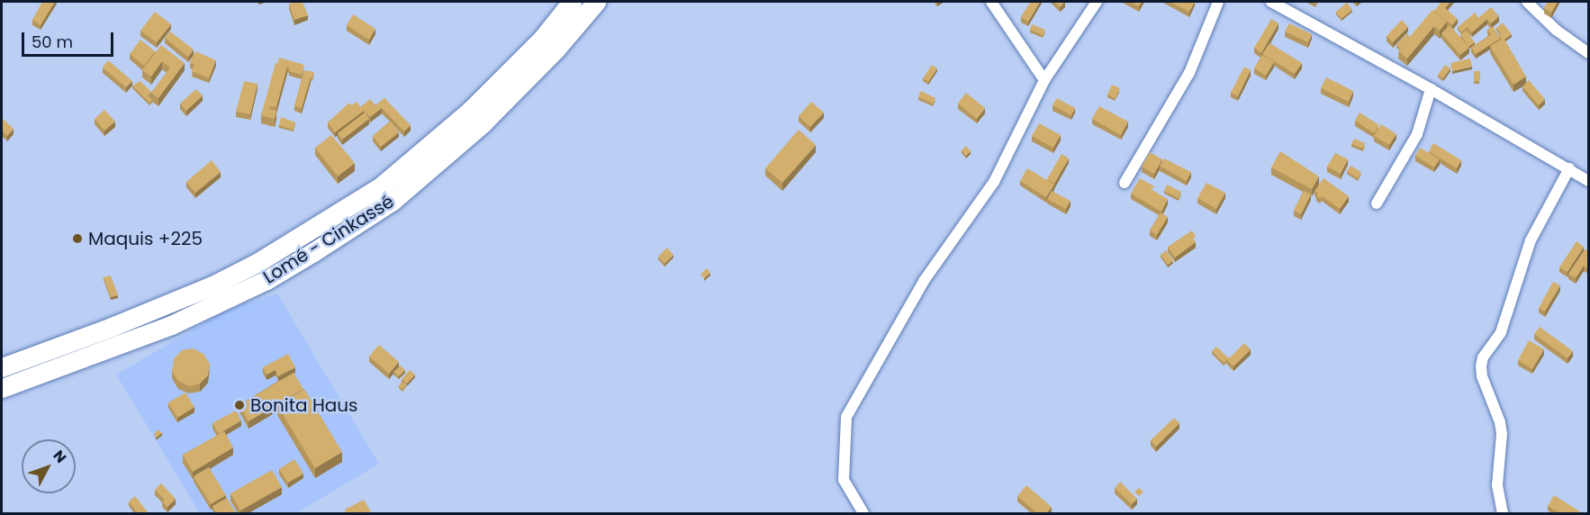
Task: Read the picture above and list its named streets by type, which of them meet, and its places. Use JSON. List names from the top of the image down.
{
  "streets": {
    "highway": ["Lomé - Cinkassé"]
  },
  "places": ["Maquis +225", "Bonita Haus"],
  "scale_bar": "50 m",
  "north": "top right"
}
